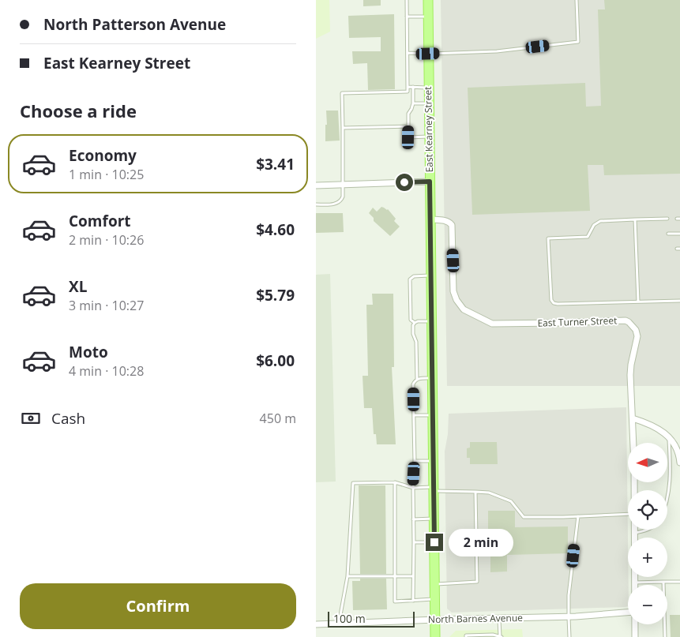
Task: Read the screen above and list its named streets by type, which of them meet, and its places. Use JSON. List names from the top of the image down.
{
  "streets": {
    "main road": ["East Kearney Street"],
    "street": ["East Turner Street", "North Barnes Avenue"]
  },
  "crossings": [
    ["East Kearney Street", "East Turner Street"],
    ["East Kearney Street", "North Barnes Avenue"]
  ],
  "scale_bar": "100 m",
  "north": "left",
  "page": {
    "banner": ["North Patterson Avenue", "East Kearney Street"],
    "heading": "Choose a ride",
    "list": [
      {
        "name": "Economy",
        "note": "1 min · 10:25",
        "value": "$3.41"
      },
      {
        "name": "Comfort",
        "note": "2 min · 10:26",
        "value": "$4.60"
      },
      {
        "name": "XL",
        "note": "3 min · 10:27",
        "value": "$5.79"
      },
      {
        "name": "Moto",
        "note": "4 min · 10:28",
        "value": "$6.00"
      }
    ],
    "pay": ["Cash", "450 m"],
    "map_buttons": ["+", "−"],
    "bubble": "2 min",
    "buttons": "Confirm",
    "scale": "100 m"
  }
}
